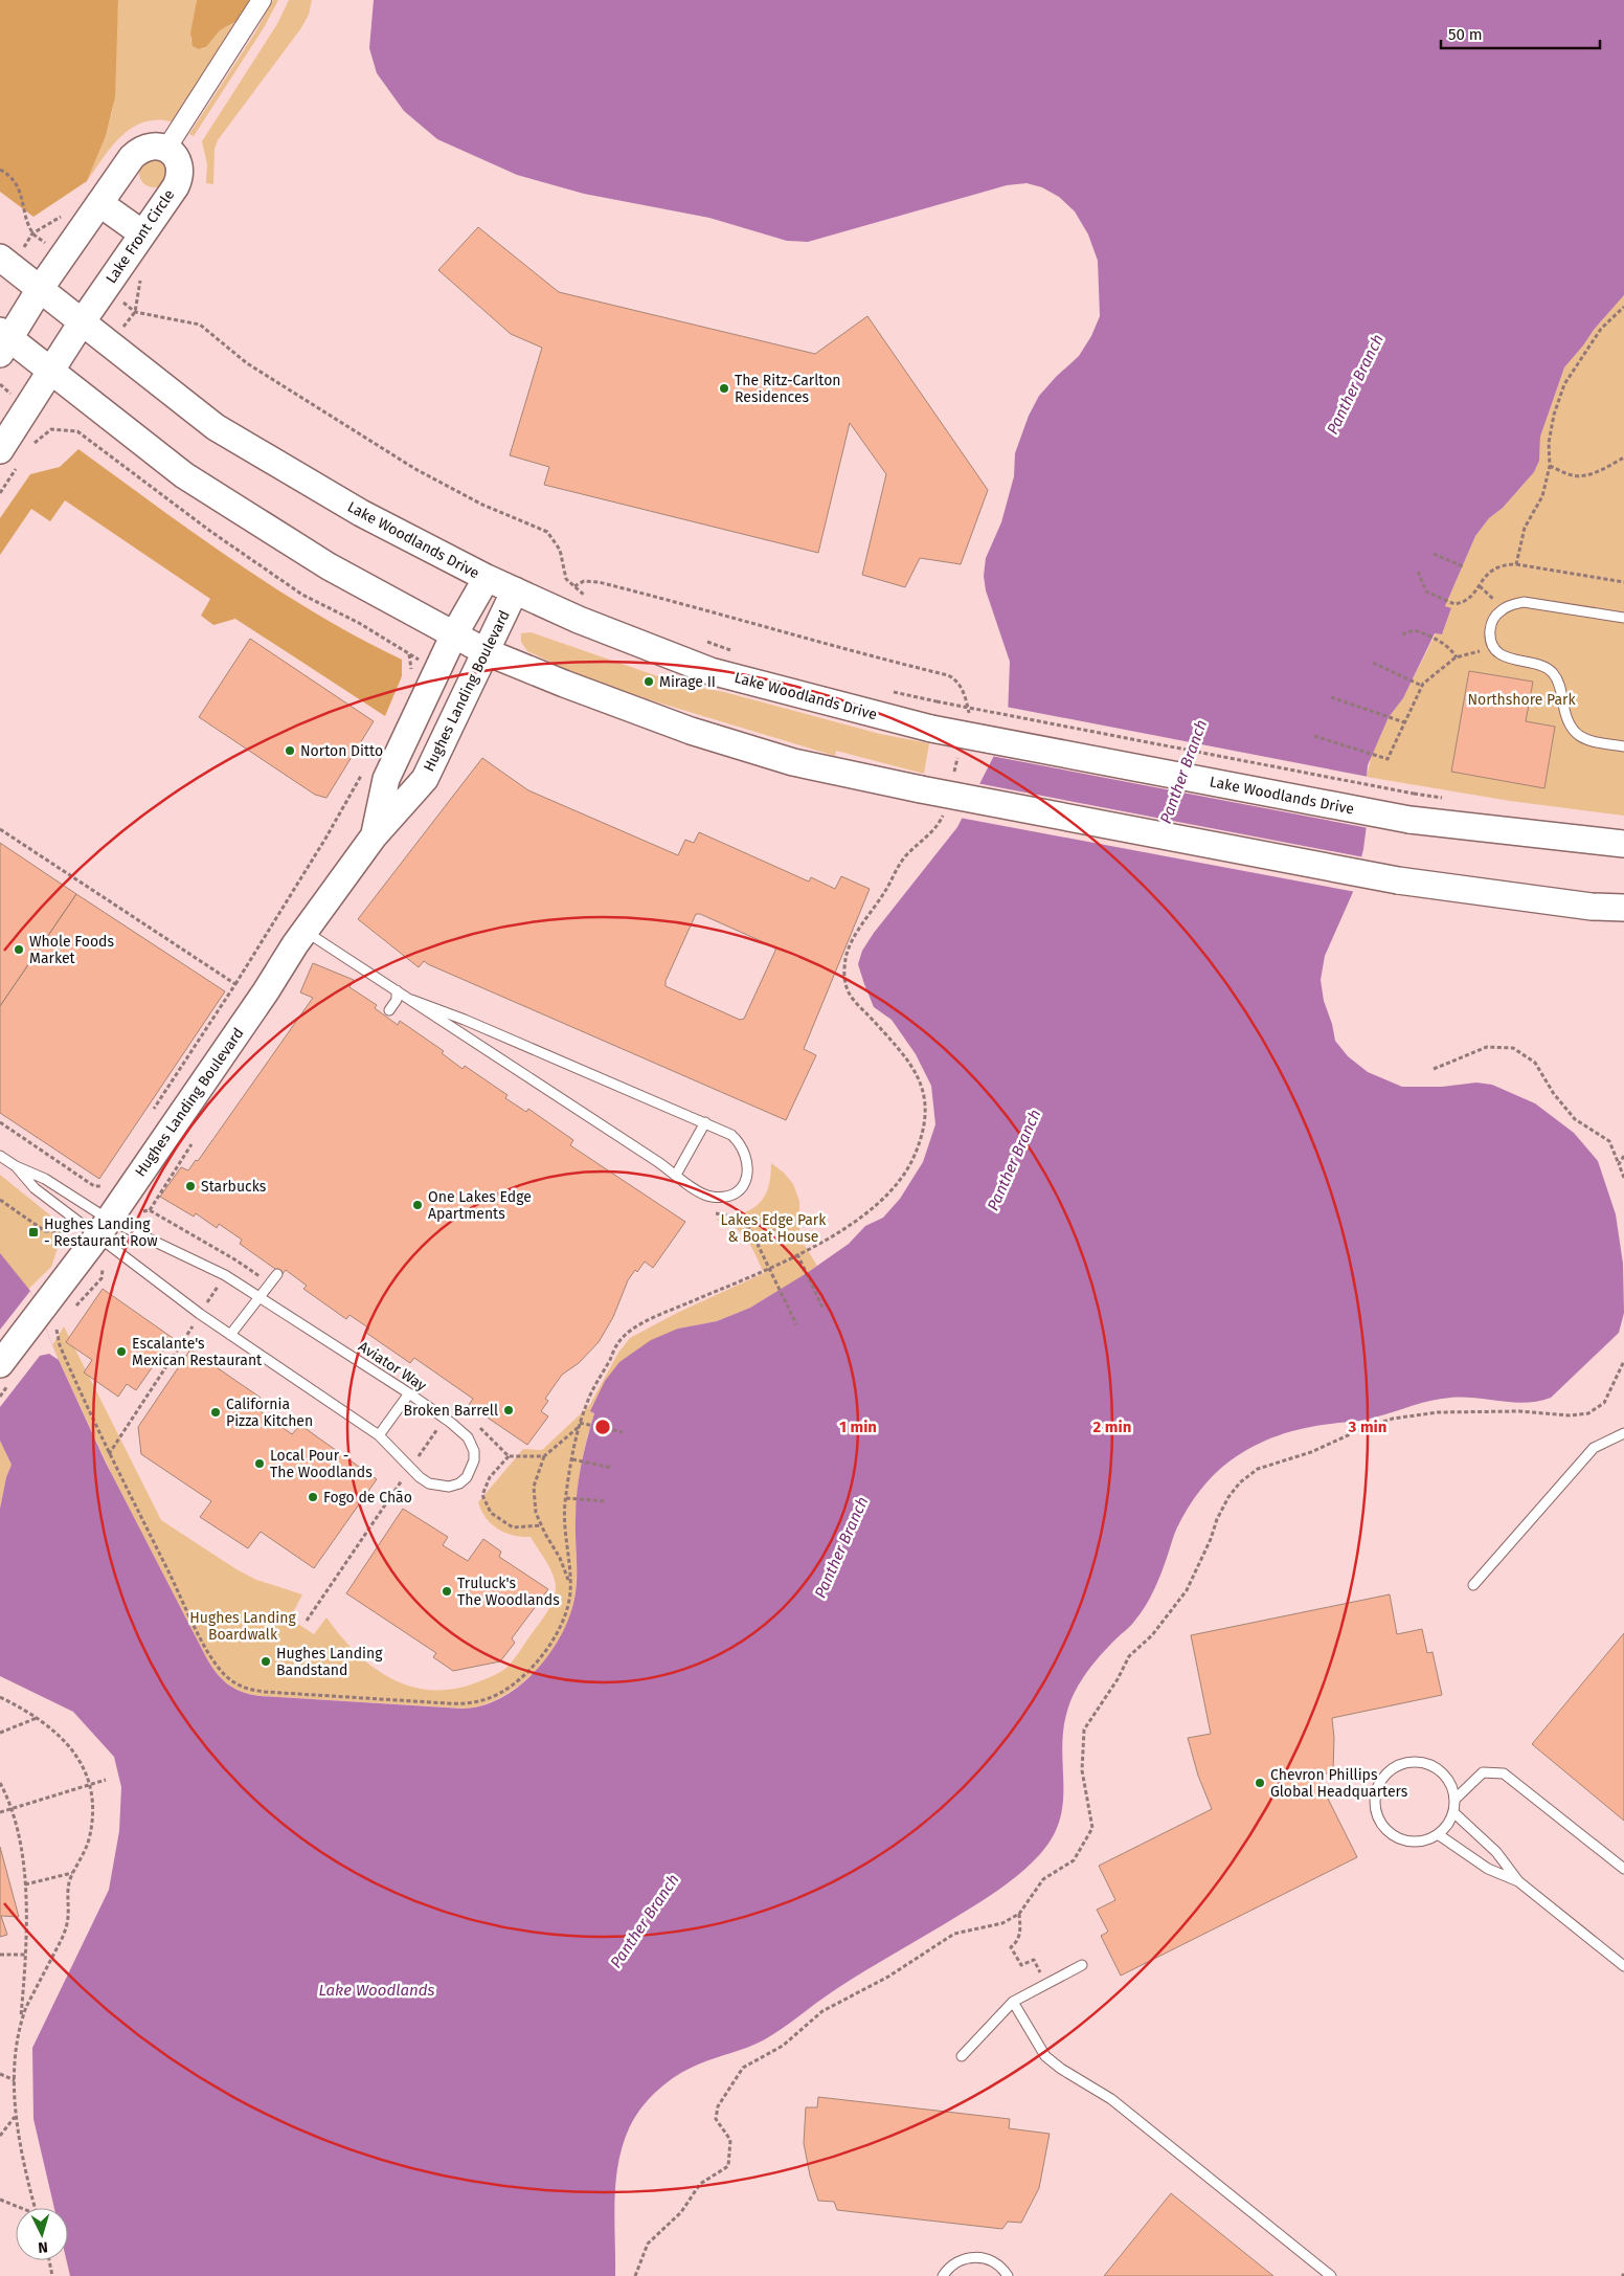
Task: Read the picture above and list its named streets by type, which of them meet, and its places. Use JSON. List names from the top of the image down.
{
  "streets": {
    "main road": ["Lake Front Circle", "Lake Woodlands Drive", "Hughes Landing Boulevard"],
    "lane": ["Aviator Way"]
  },
  "crossings": [
    ["Lake Front Circle", "Lake Woodlands Drive"],
    ["Lake Woodlands Drive", "Hughes Landing Boulevard"],
    ["Hughes Landing Boulevard", "Aviator Way"]
  ],
  "water": ["Panther Branch", "Lake Woodlands"],
  "parks": ["Northshore Park", "Lakes Edge Park & Boat House", "Hughes Landing Boardwalk"],
  "places": {
    "other": [
      "The Ritz-Carlton Residences",
      "Mirage II",
      "Norton Ditto",
      "Whole Foods Market",
      "Starbucks",
      "One Lakes Edge Apartments",
      "Escalante's Mexican Restaurant",
      "Broken Barrell",
      "California Pizza Kitchen",
      "Local Pour - The Woodlands",
      "Fogo de Chão",
      "Truluck's The Woodlands",
      "Hughes Landing Bandstand",
      "Chevron Phillips Global Headquarters"
    ],
    "transit": ["Hughes Landing - Restaurant Row"]
  },
  "scale_bar": "50 m",
  "north": "bottom",
  "rings": ["1 min", "2 min", "3 min"]
}
